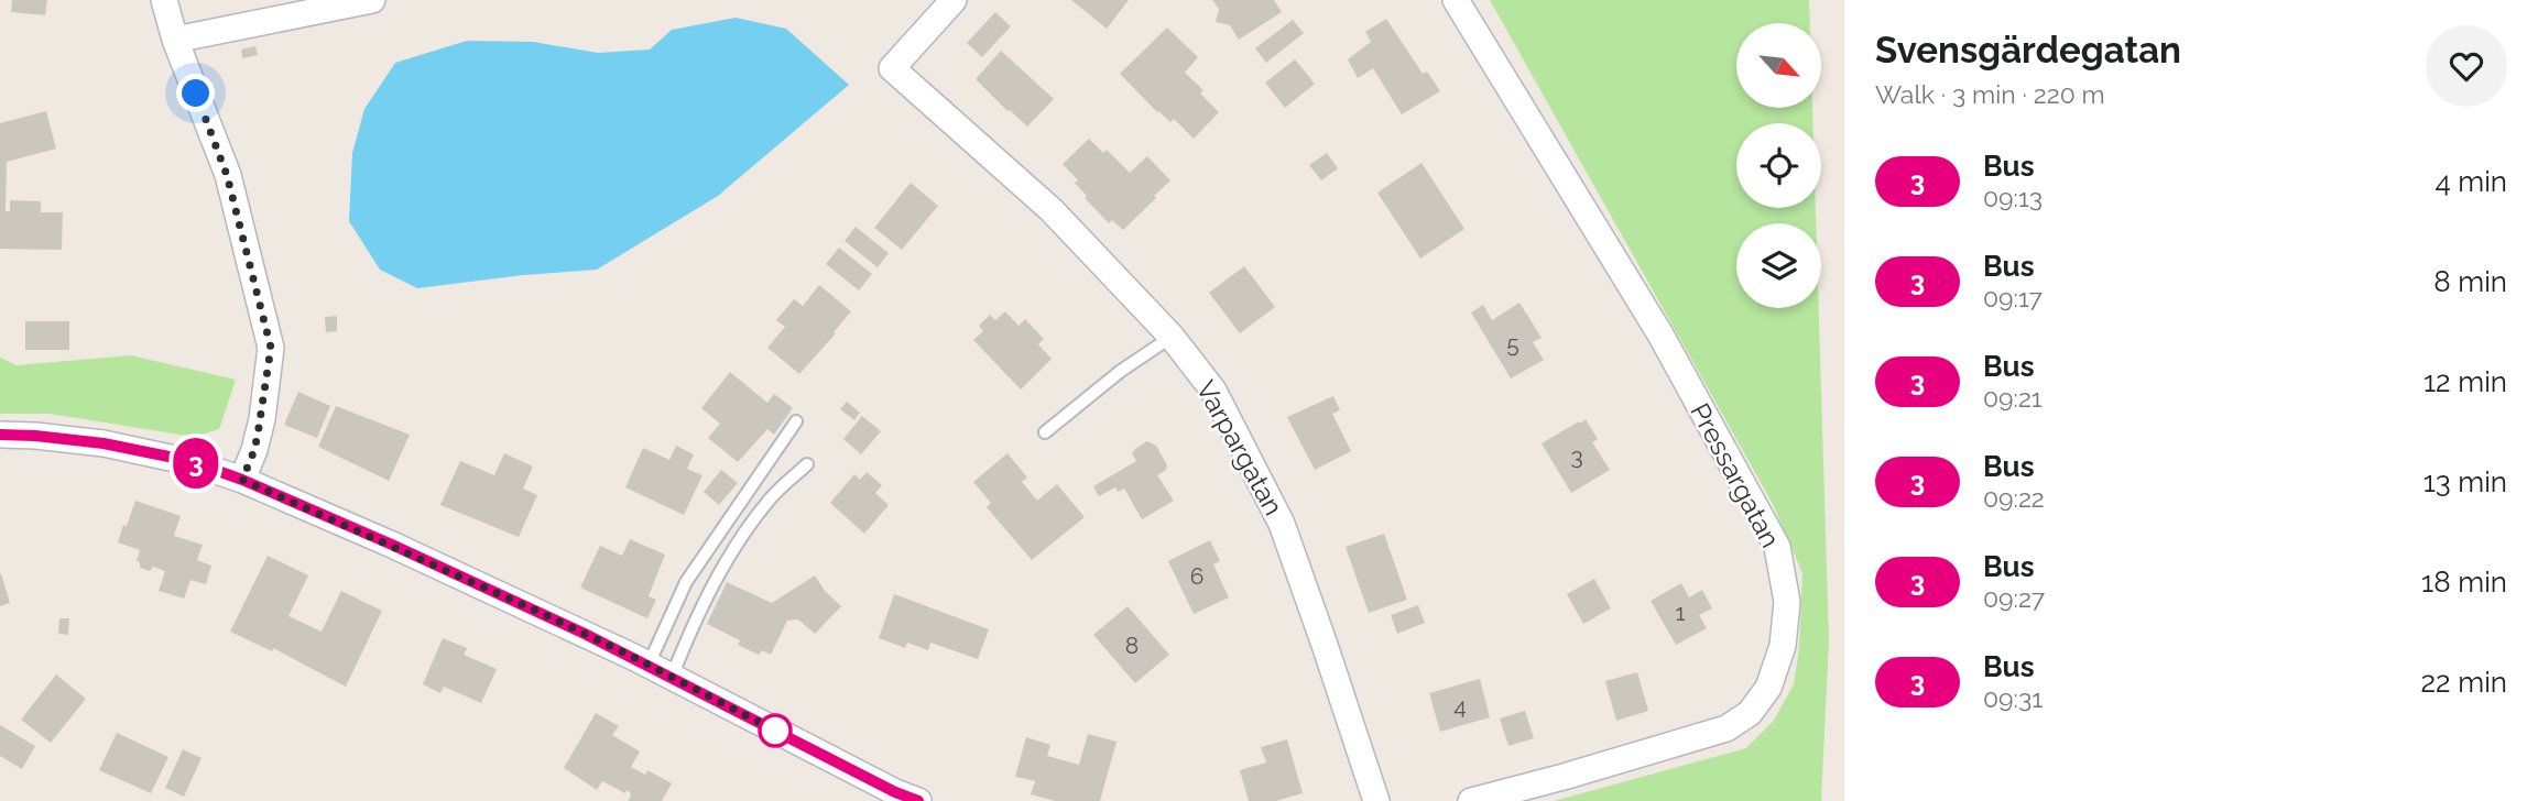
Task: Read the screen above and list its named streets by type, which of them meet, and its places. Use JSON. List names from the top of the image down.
{
  "streets": {
    "street": ["Varpargatan", "Pressargatan"]
  },
  "lines": ["bus line 3"],
  "house_numbers": [
    "5",
    "3",
    "6",
    "1",
    "8",
    "4"
  ],
  "north": "bottom right",
  "page": {
    "on_map": "3",
    "heading": ["Svensgärdegatan", "Walk · 3 min · 220 m"],
    "list": [
      {
        "mark": "3",
        "name": "Bus",
        "note": "09:13",
        "value": "4 min"
      },
      {
        "mark": "3",
        "name": "Bus",
        "note": "09:17",
        "value": "8 min"
      },
      {
        "mark": "3",
        "name": "Bus",
        "note": "09:21",
        "value": "12 min"
      },
      {
        "mark": "3",
        "name": "Bus",
        "note": "09:22",
        "value": "13 min"
      },
      {
        "mark": "3",
        "name": "Bus",
        "note": "09:27",
        "value": "18 min"
      },
      {
        "mark": "3",
        "name": "Bus",
        "note": "09:31",
        "value": "22 min"
      }
    ]
  }
}
